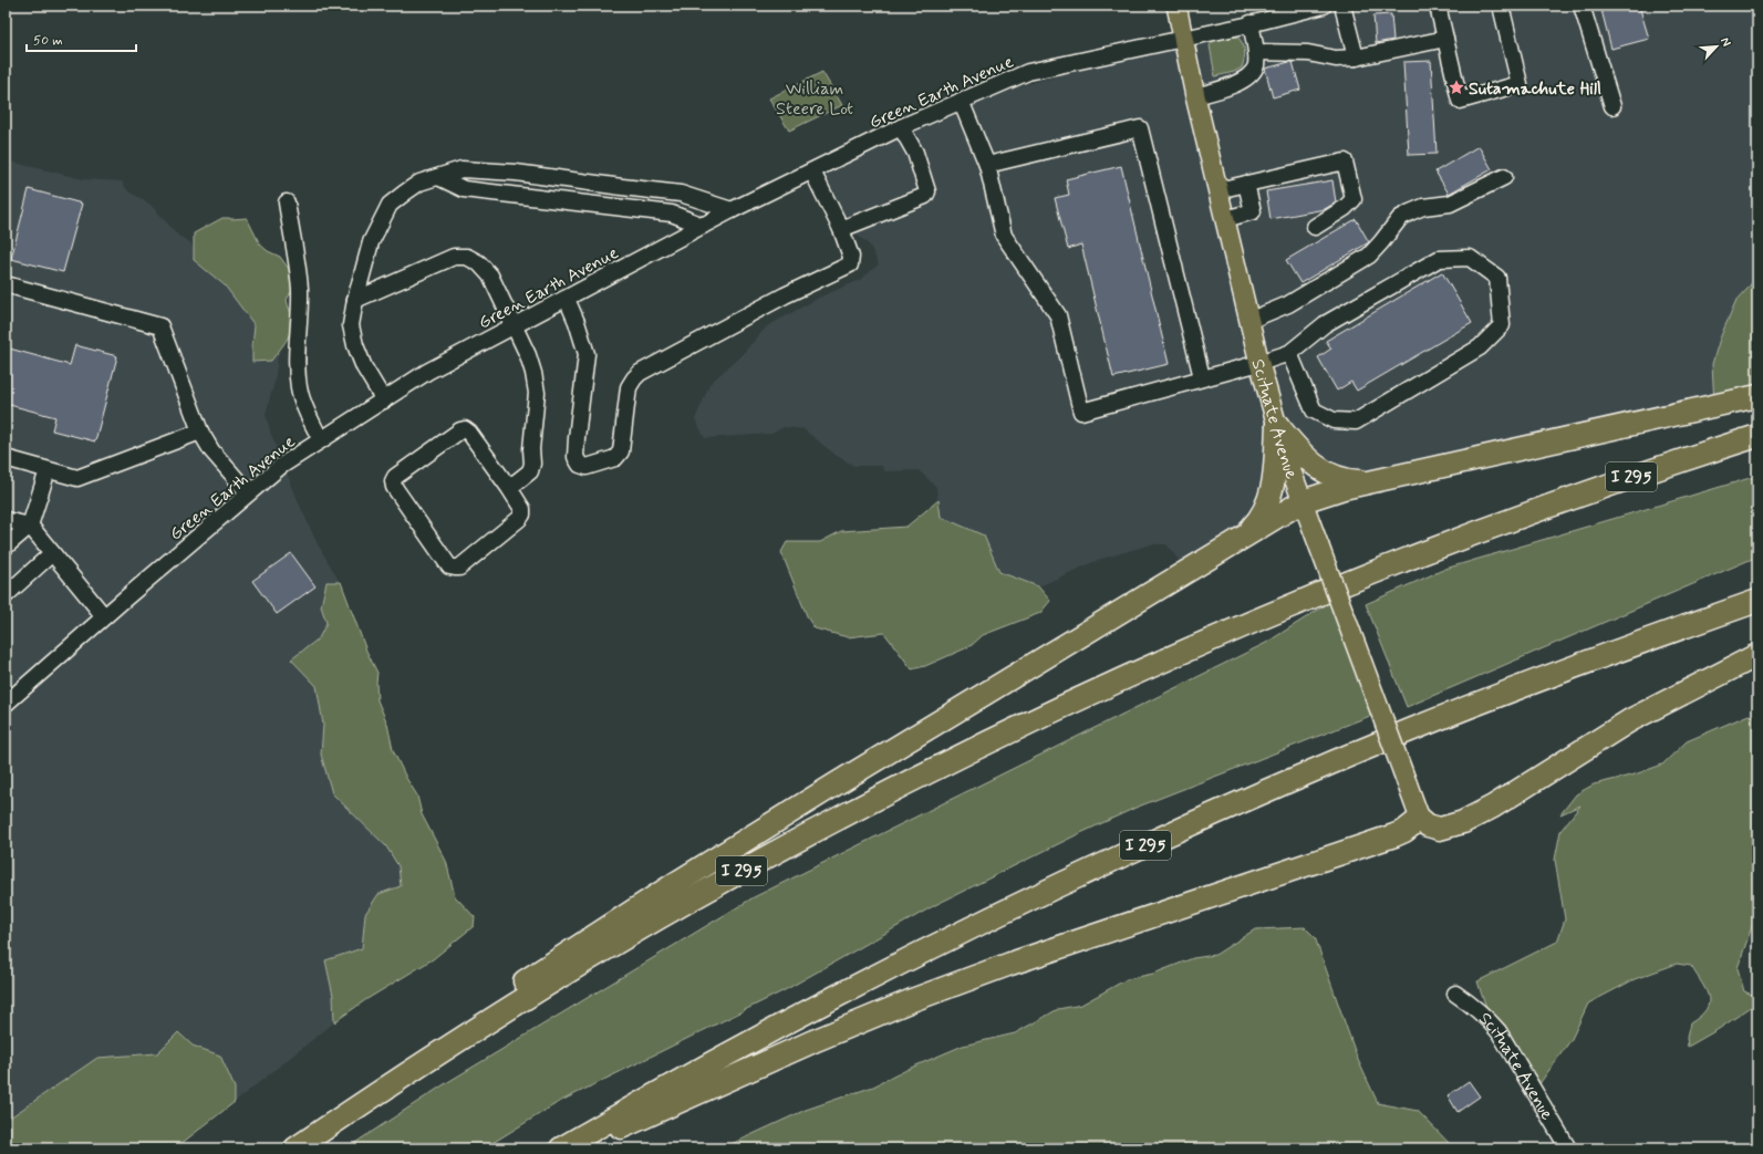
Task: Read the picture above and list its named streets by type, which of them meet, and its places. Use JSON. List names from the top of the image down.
{
  "streets": {
    "highway": ["I 295"],
    "main road": ["Scituate Avenue"],
    "street": ["Green Earth Avenue"]
  },
  "crossings": [
    ["Green Earth Avenue", "Scituate Avenue"]
  ],
  "parks": ["William Steere Lot"],
  "places": {
    "place": ["Sutamachute Hill"]
  },
  "scale_bar": "50 m",
  "north": "top right"
}
